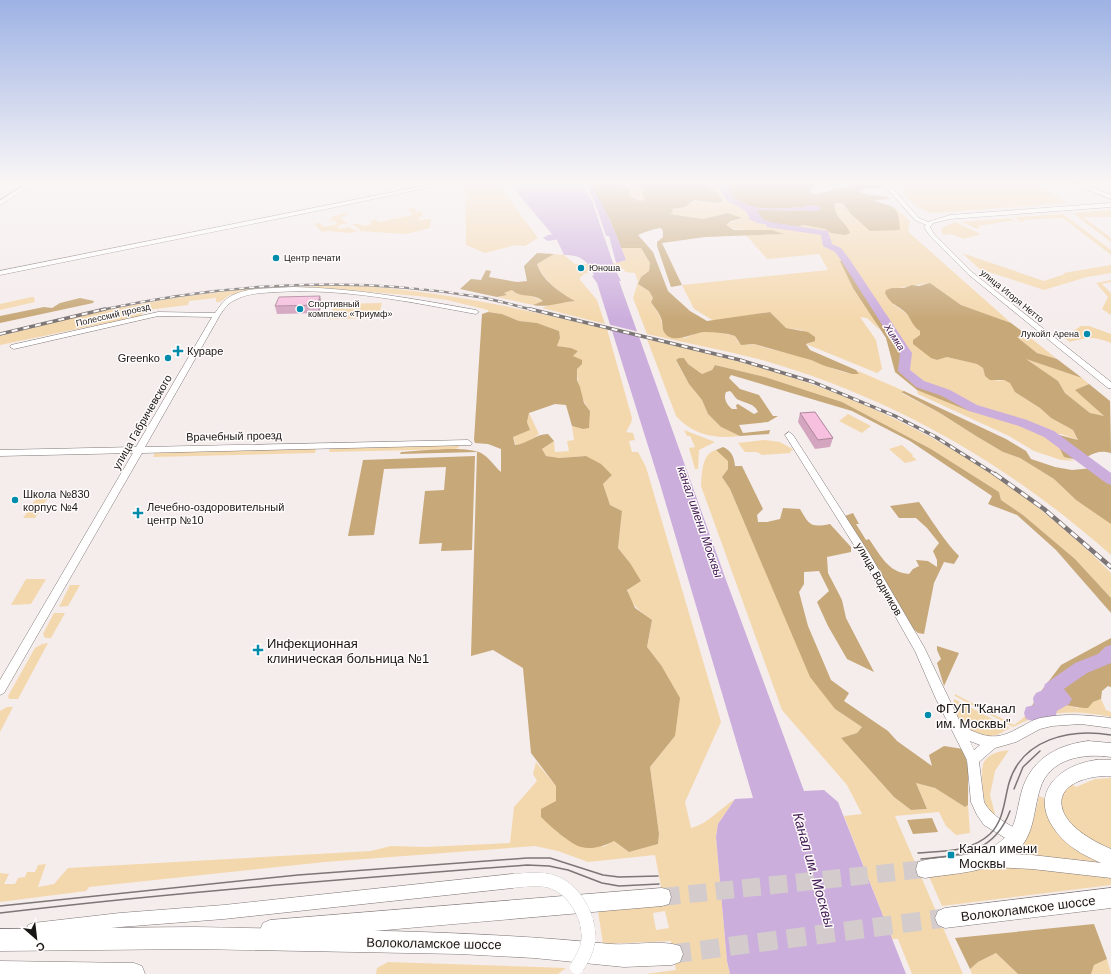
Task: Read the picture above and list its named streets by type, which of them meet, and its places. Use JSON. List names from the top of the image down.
{
  "streets": {
    "main road": ["Волоколамское шоссе"],
    "street": [
      "улица Игоря Нетто",
      "Полесский проезд",
      "улица Габричевского",
      "Врачебный проезд",
      "улица Водников"
    ]
  },
  "crossings": [
    ["Полесский проезд", "улица Габричевского"],
    ["улица Габричевского", "Врачебный проезд"]
  ],
  "water": ["Химка", "канал имени Москвы", "Канал им. Москвы"],
  "places": {
    "other": [
      "Центр печати",
      "Юноша",
      "Спортивный комплекс «Триумф»",
      "Лукойл Арена",
      "Greenko",
      "Школа №830 корпус №4",
      "ФГУП \"Канал им. Москвы\""
    ],
    "health": ["Кураре", "Лечебно-оздоровительный центр №10", "Инфекционная клиническая больница №1"],
    "transit": ["Канал имени Москвы"]
  },
  "north": "bottom right"
}
